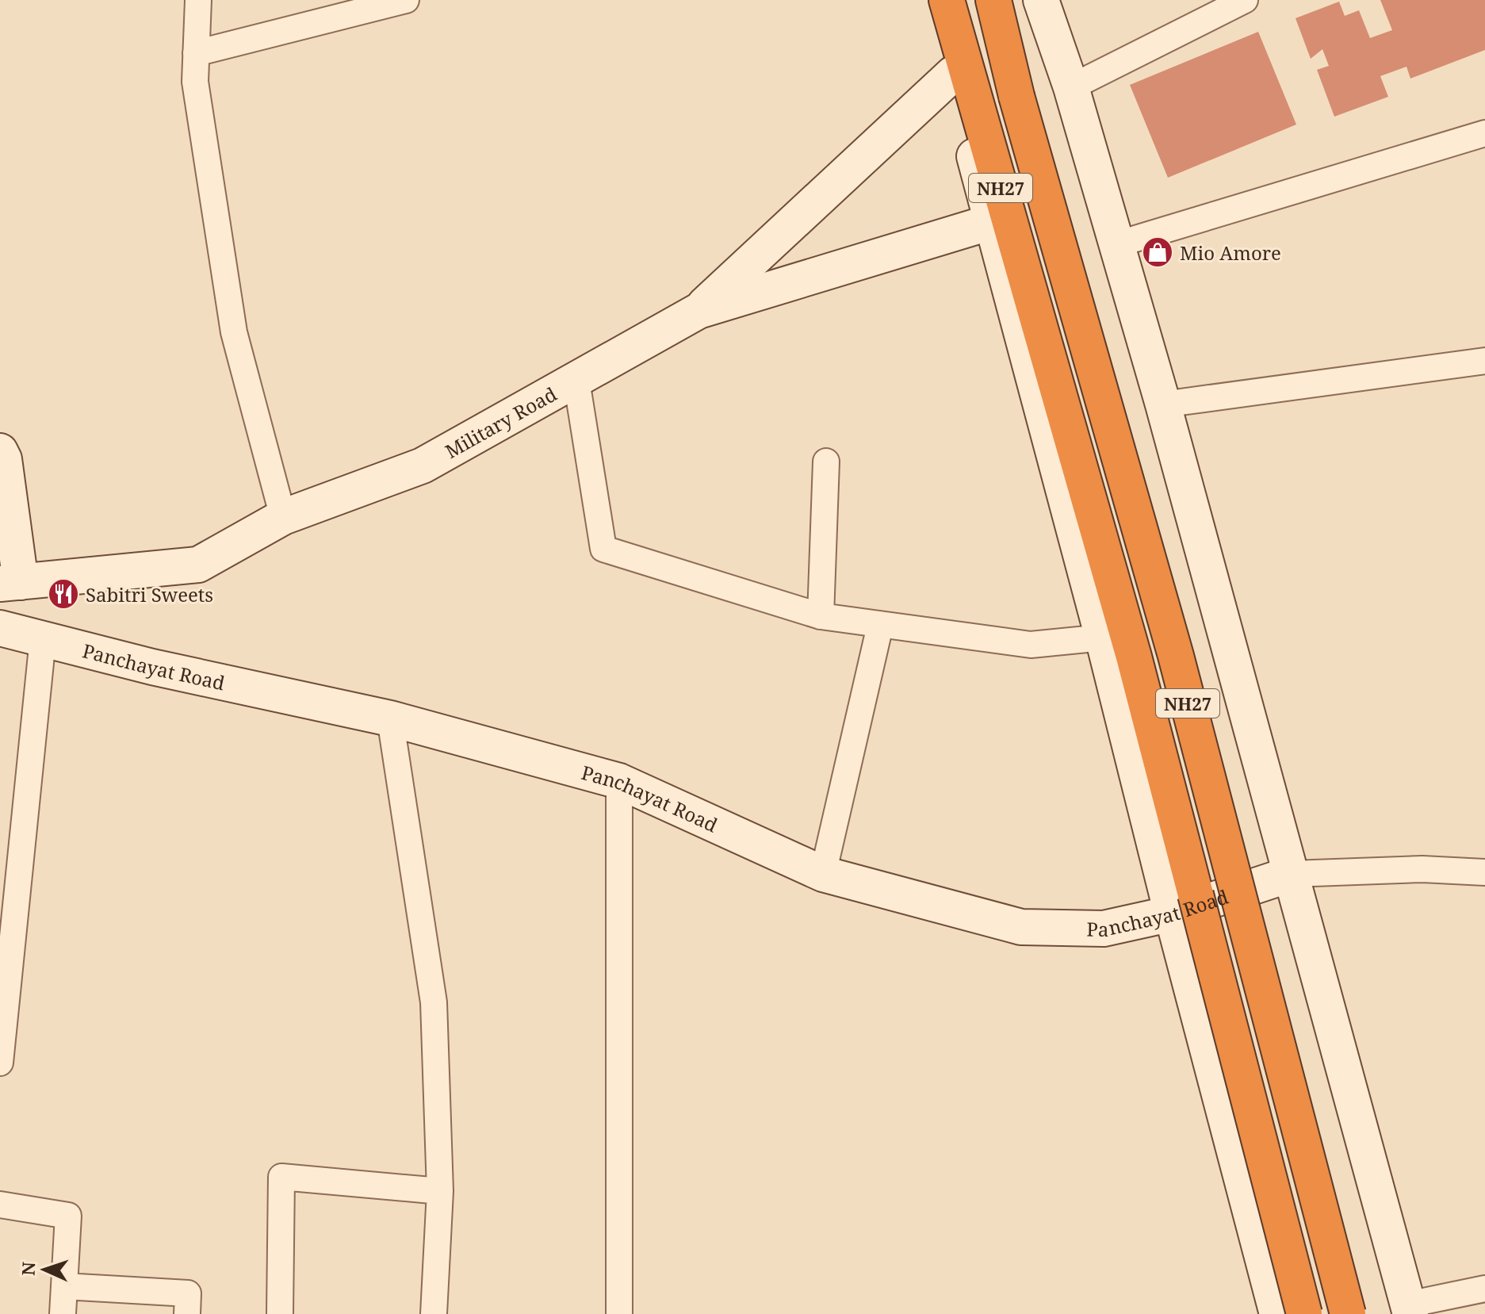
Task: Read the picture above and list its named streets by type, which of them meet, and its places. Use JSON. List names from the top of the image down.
{
  "streets": {
    "highway": ["NH27"],
    "street": ["Military Road", "Panchayat Road"]
  },
  "places": {
    "shop": ["Mio Amore"],
    "restaurant": ["Sabitri Sweets"]
  },
  "north": "left"
}
